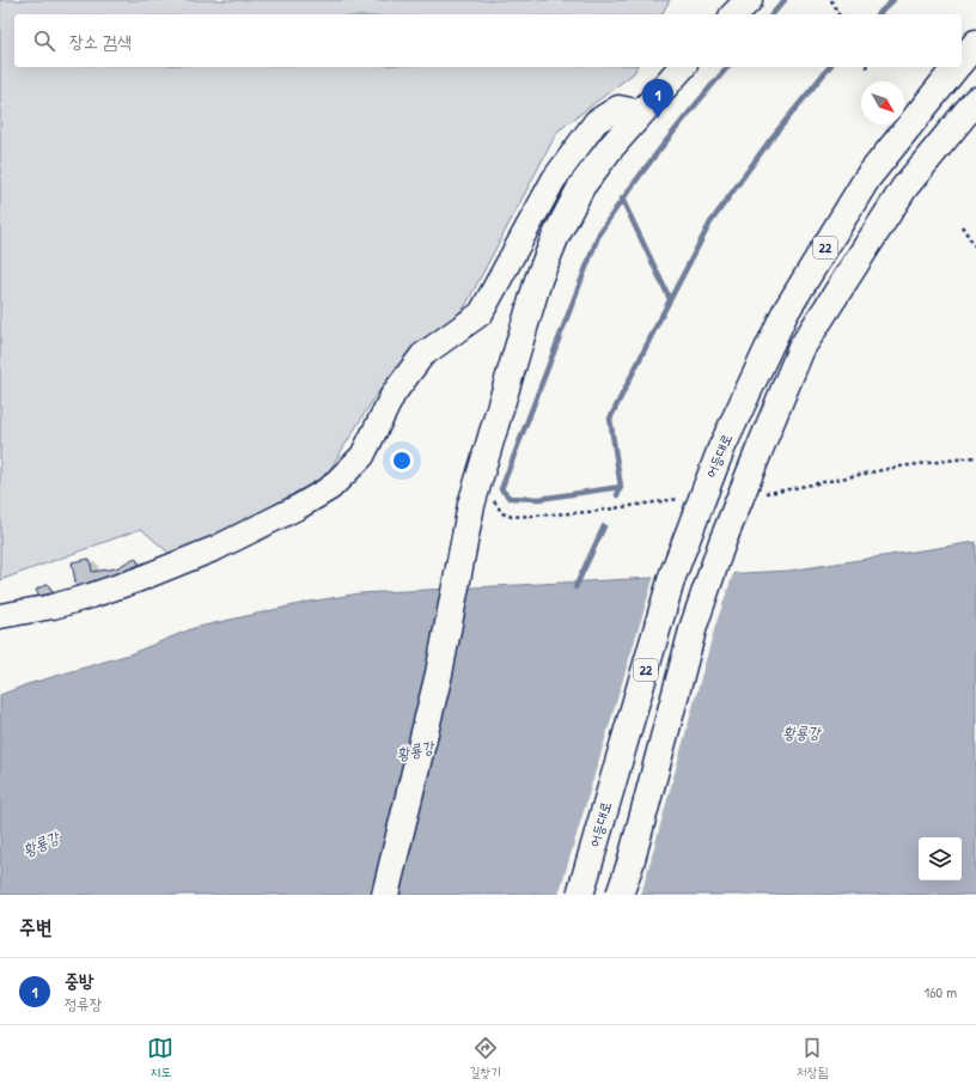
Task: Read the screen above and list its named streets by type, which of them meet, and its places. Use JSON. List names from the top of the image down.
{
  "streets": {
    "main road": ["22", "어등대로"]
  },
  "water": ["황룡강"],
  "north": "bottom right",
  "page": {
    "search": "장소 검색",
    "pins": "1",
    "heading": "주변",
    "list": [
      {
        "mark": "1",
        "name": "중방",
        "note": "정류장",
        "value": "160 m"
      }
    ],
    "nav": ["지도", "길찾기", "저장됨"]
  }
}
